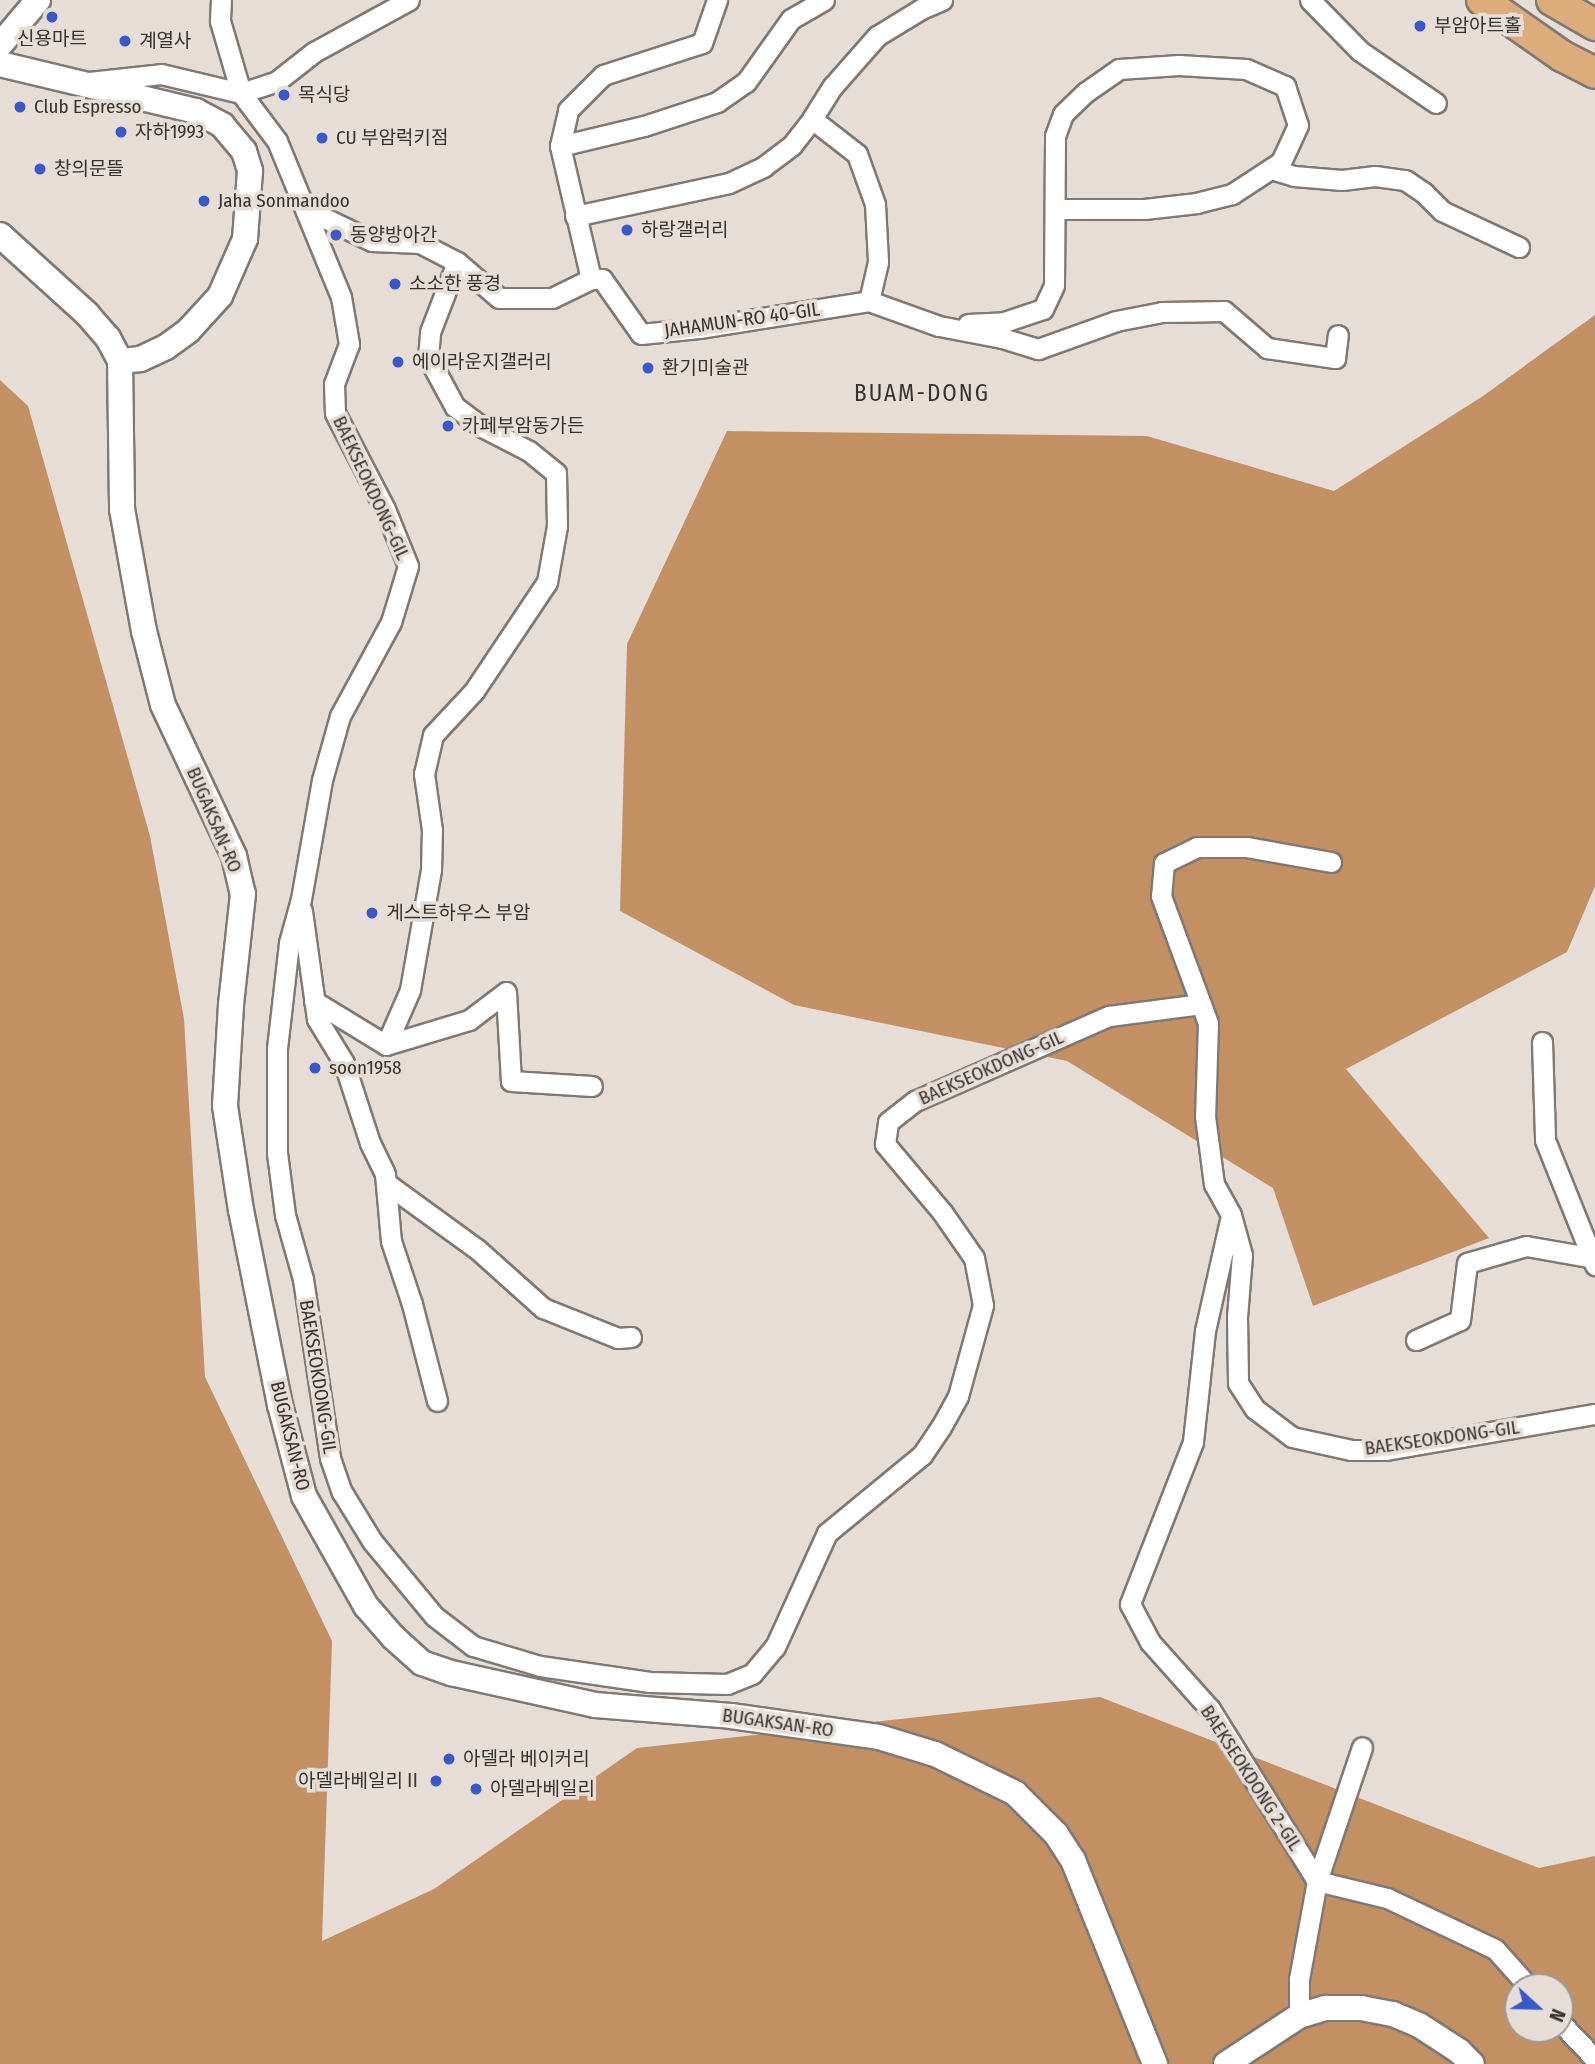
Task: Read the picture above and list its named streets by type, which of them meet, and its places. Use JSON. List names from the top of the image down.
{
  "streets": {
    "street": [
      "JAHAMUN-RO 40-GIL",
      "BAEKSEOKDONG-GIL",
      "BUGAKSAN-RO",
      "BAEKSEOKDONG 2-GIL"
    ]
  },
  "crossings": [
    ["BAEKSEOKDONG-GIL", "BAEKSEOKDONG 2-GIL"]
  ],
  "districts": ["BUAM-DONG"],
  "places": [
    "신용마트",
    "부암아트홀",
    "계열사",
    "목식당",
    "Club Espresso",
    "자하1993",
    "CU 부암럭키점",
    "창의문뜰",
    "Jaha Sonmandoo",
    "하랑갤러리",
    "동양방아간",
    "소소한 풍경",
    "에이라운지갤러리",
    "환기미술관",
    "카페부암동가든",
    "게스트하우스 부암",
    "soon1958",
    "아델라 베이커리",
    "아델라베일리Ⅱ",
    "아델라베일리"
  ],
  "north": "right"
}
